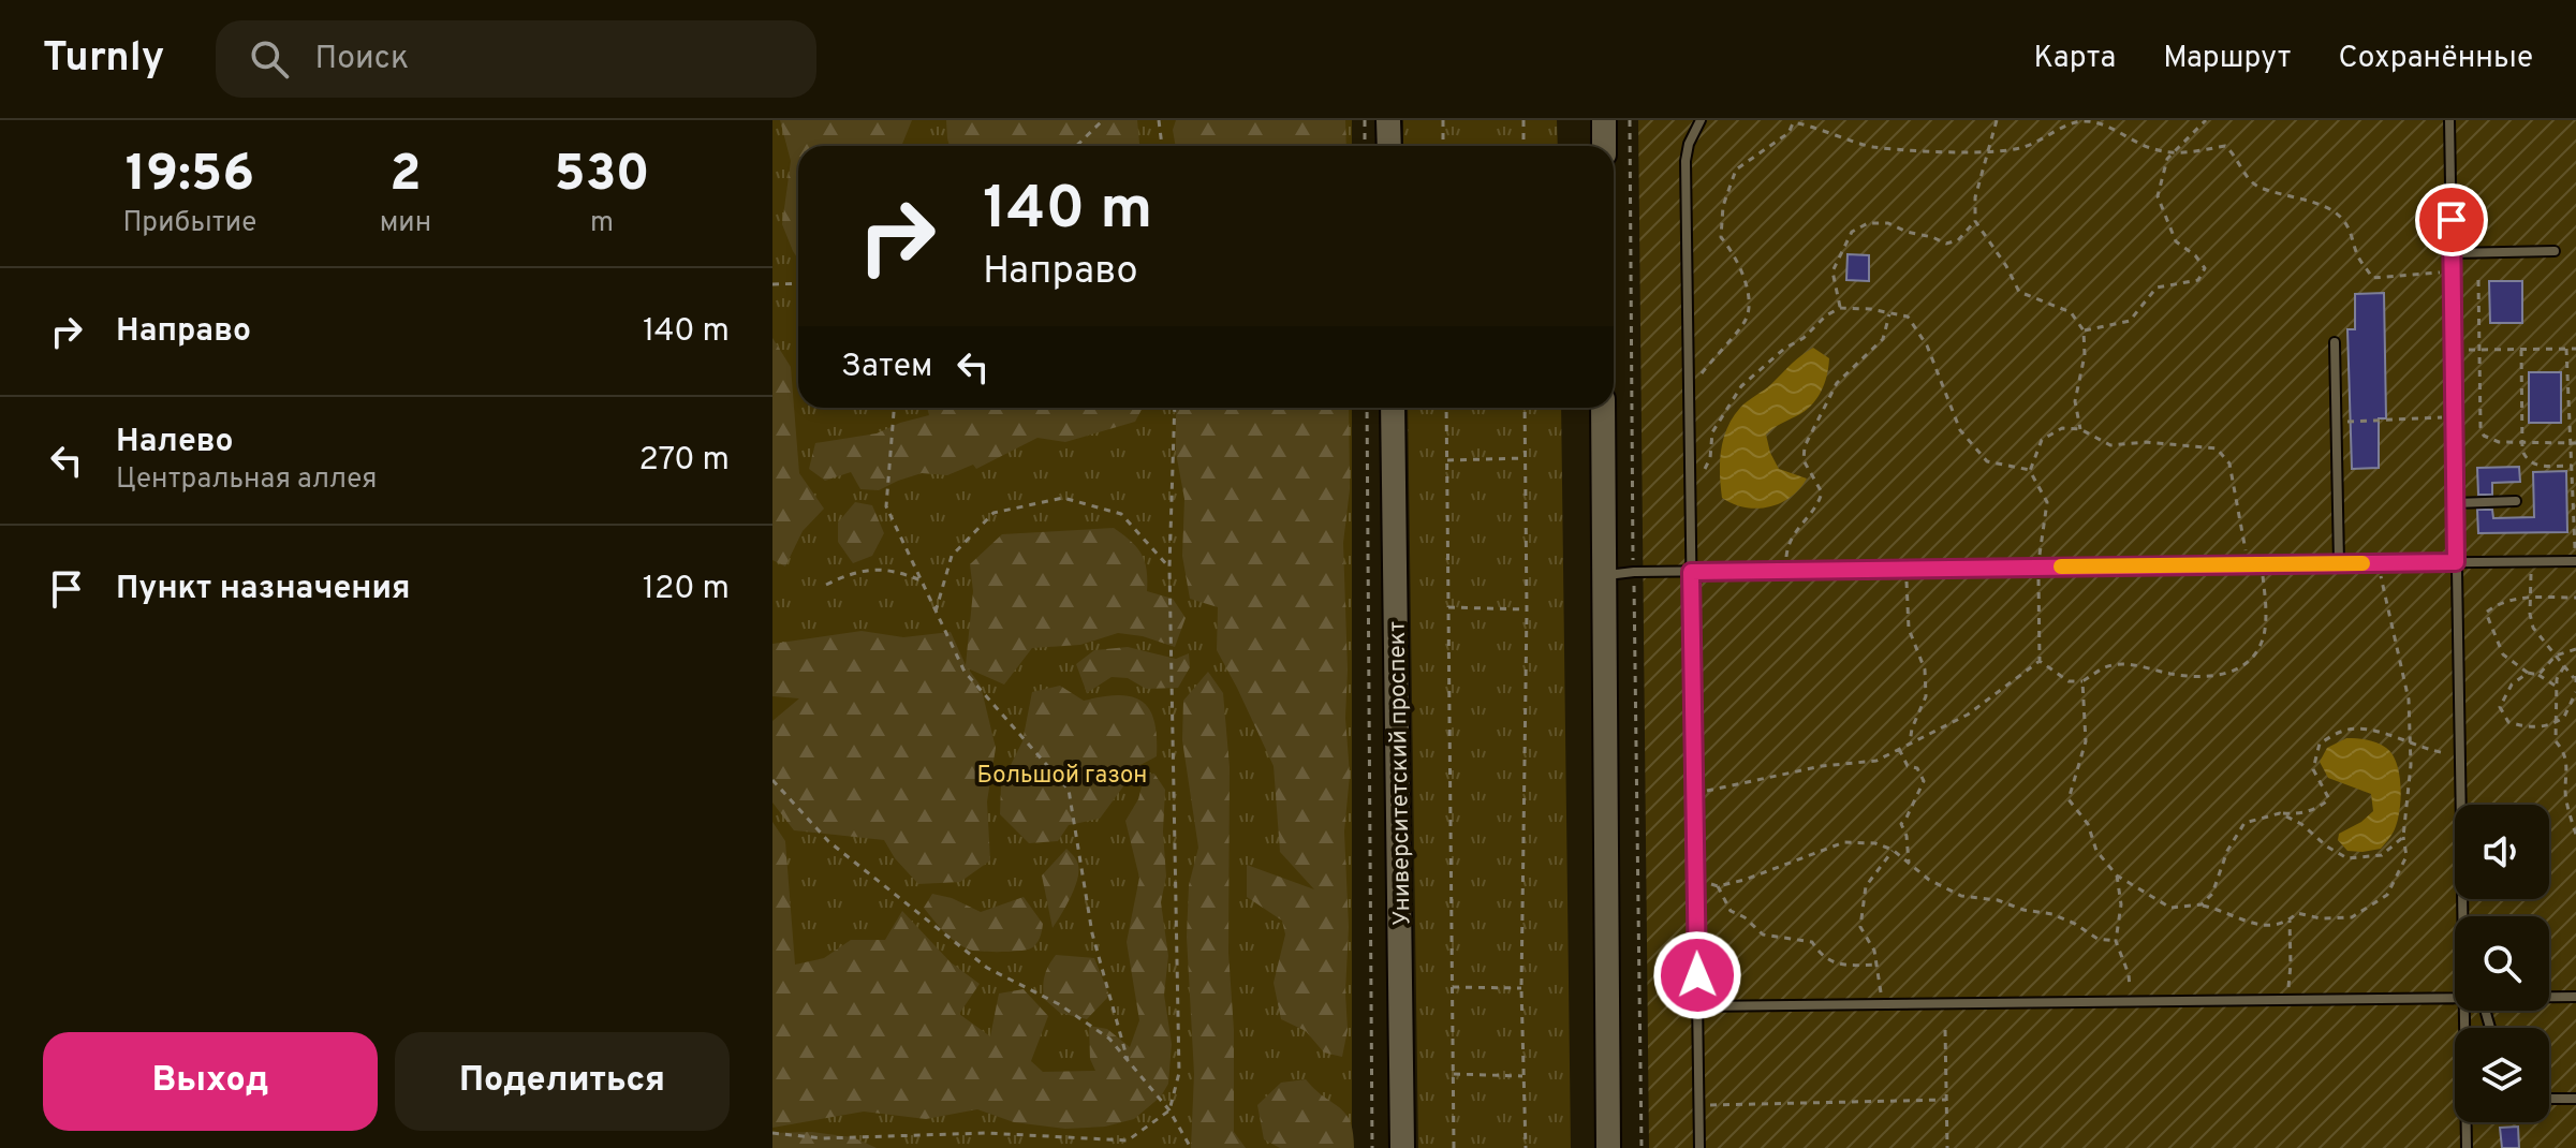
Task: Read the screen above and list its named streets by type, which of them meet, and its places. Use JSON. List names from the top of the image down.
{
  "streets": {
    "main road": ["Университетский проспект"]
  },
  "parks": ["Большой газон"],
  "page": {
    "header": "Turnly",
    "search": "Поиск",
    "nav": ["Карта", "Маршрут", "Сохранённые"],
    "eta": [
      "19:56",
      "Прибытие",
      "2",
      "мин",
      "530",
      "m"
    ],
    "turn": ["140 m", "Направо"],
    "list": [
      {
        "name": "Направо",
        "value": "140 m"
      },
      {
        "name": "Налево",
        "note": "Центральная аллея",
        "value": "270 m"
      },
      {
        "name": "Пункт назначения",
        "value": "120 m"
      }
    ],
    "then": "Затем",
    "buttons": ["Выход", "Поделиться"]
  }
}
